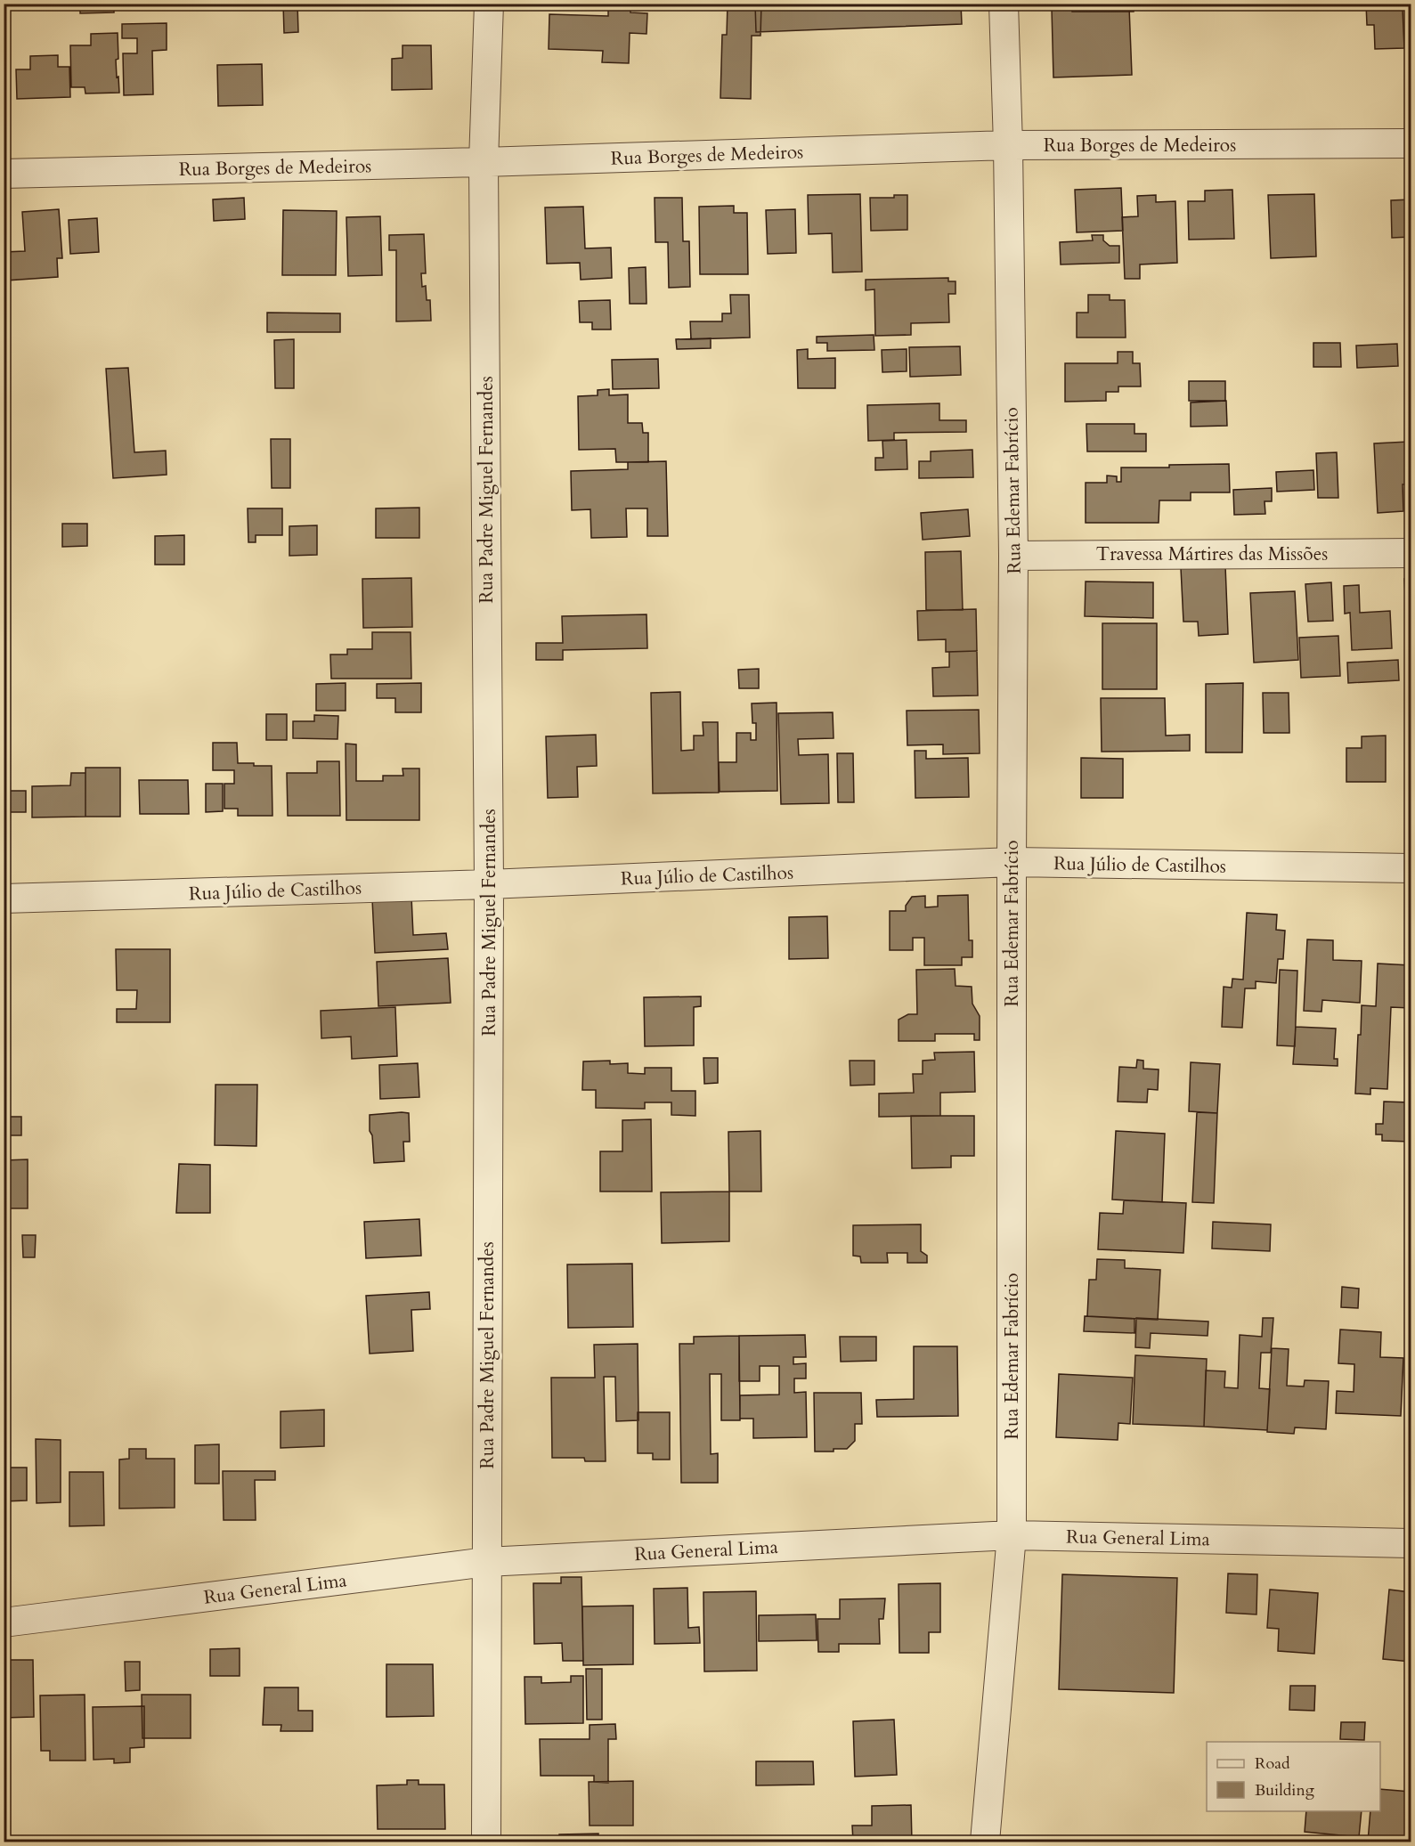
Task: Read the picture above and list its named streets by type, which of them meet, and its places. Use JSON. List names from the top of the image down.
{
  "streets": {
    "street": [
      "Rua Borges de Medeiros",
      "Rua Padre Miguel Fernandes",
      "Rua Edemar Fabrício",
      "Travessa Mártires das Missões",
      "Rua Júlio de Castilhos",
      "Rua General Lima"
    ]
  },
  "crossings": [
    ["Rua Borges de Medeiros", "Rua Padre Miguel Fernandes"],
    ["Rua Borges de Medeiros", "Rua Edemar Fabrício"],
    ["Rua Padre Miguel Fernandes", "Rua Júlio de Castilhos"],
    ["Rua Padre Miguel Fernandes", "Rua General Lima"],
    ["Rua Edemar Fabrício", "Travessa Mártires das Missões"],
    ["Rua Edemar Fabrício", "Rua Júlio de Castilhos"],
    ["Rua Edemar Fabrício", "Rua General Lima"]
  ],
  "legend": ["Road", "Building"]
}
